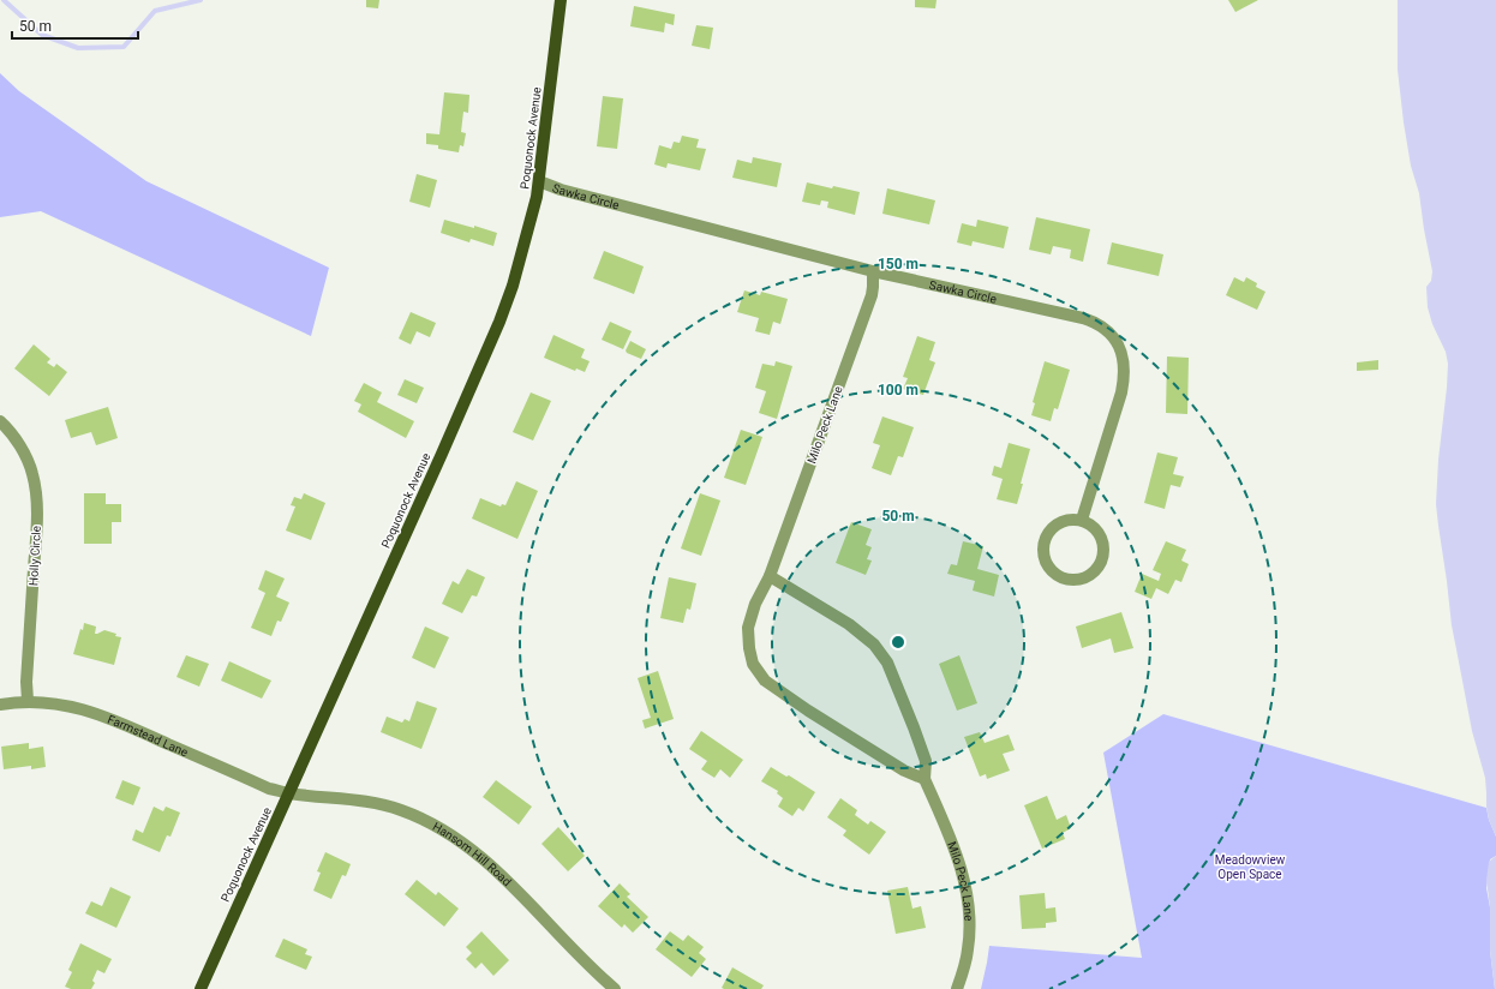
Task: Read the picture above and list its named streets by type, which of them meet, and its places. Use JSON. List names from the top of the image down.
{
  "streets": {
    "main road": ["Poquonock Avenue"],
    "street": [
      "Sawka Circle",
      "Milo Peck Lane",
      "Holly Circle",
      "Farmstead Lane",
      "Hansom Hill Road"
    ]
  },
  "crossings": [
    ["Poquonock Avenue", "Sawka Circle"],
    ["Poquonock Avenue", "Farmstead Lane"],
    ["Poquonock Avenue", "Hansom Hill Road"],
    ["Sawka Circle", "Milo Peck Lane"],
    ["Holly Circle", "Farmstead Lane"],
    ["Farmstead Lane", "Hansom Hill Road"]
  ],
  "parks": ["Meadowview Open Space"],
  "scale_bar": "50 m",
  "rings": ["150 m", "100 m", "50 m"]
}
